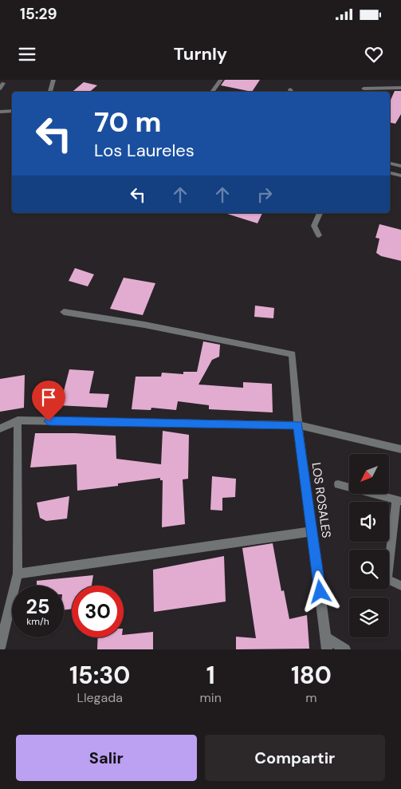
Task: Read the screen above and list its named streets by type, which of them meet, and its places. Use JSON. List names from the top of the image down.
{
  "streets": {
    "street": ["LOS ROSALES"]
  },
  "north": "bottom left",
  "page": {
    "status": "15:29",
    "header": "Turnly",
    "turn": ["70 m", "Los Laureles"],
    "speed": "25 km/h",
    "limit": "30",
    "eta": [
      "15:30",
      "Llegada",
      "1",
      "min",
      "180",
      "m"
    ],
    "buttons": ["Salir", "Compartir"]
  }
}
